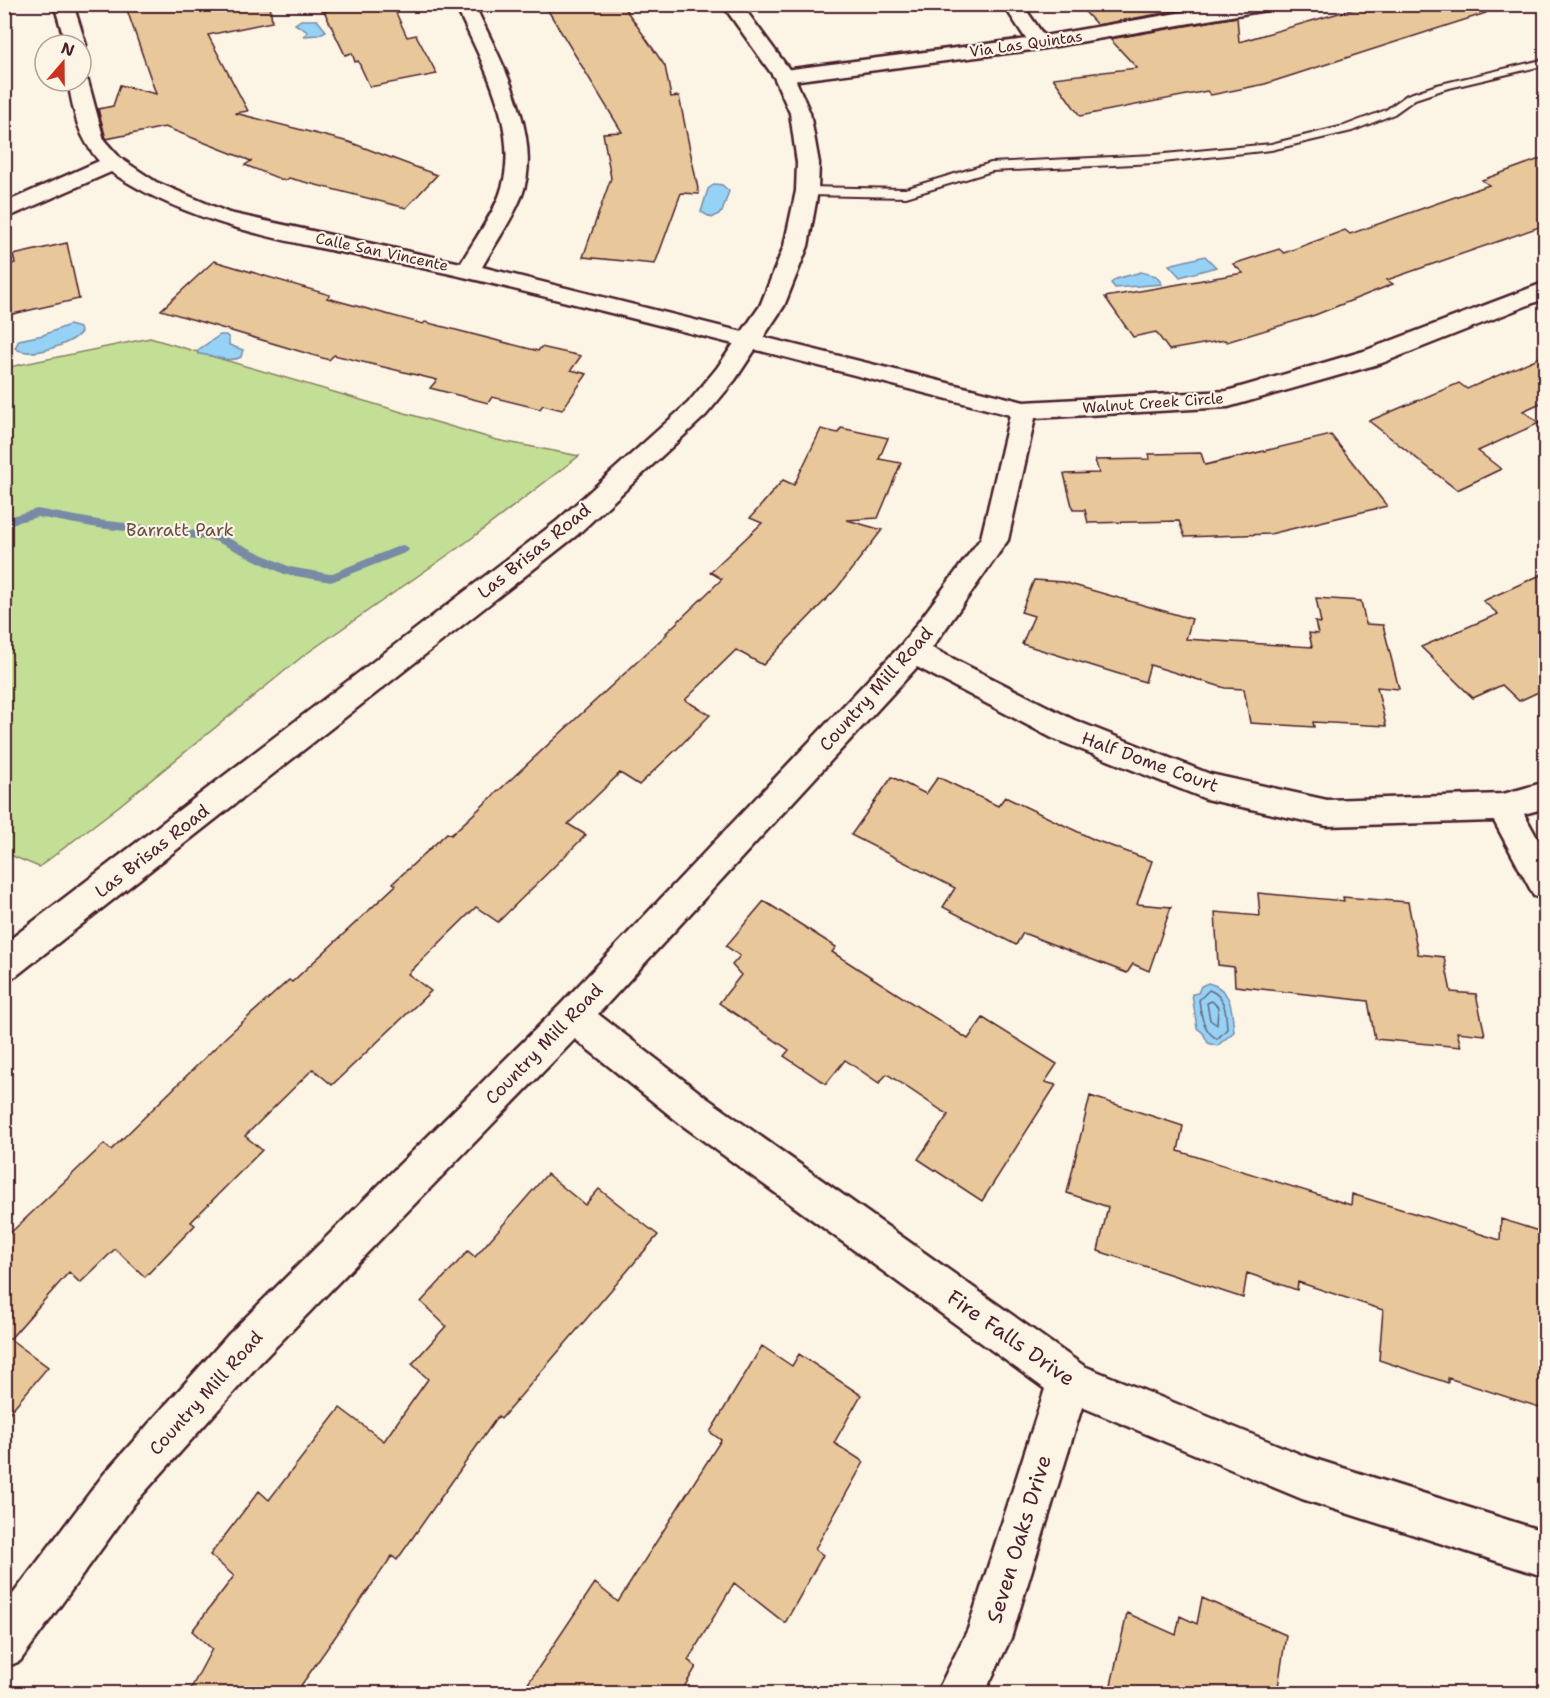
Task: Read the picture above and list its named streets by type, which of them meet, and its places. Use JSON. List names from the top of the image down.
{
  "streets": {
    "street": [
      "Via Las Quintas",
      "Calle San Vincente",
      "Walnut Creek Circle",
      "Las Brisas Road",
      "Country Mill Road",
      "Half Dome Court",
      "Fire Falls Drive",
      "Seven Oaks Drive"
    ]
  },
  "crossings": [
    ["Via Las Quintas", "Las Brisas Road"],
    ["Calle San Vincente", "Walnut Creek Circle"],
    ["Calle San Vincente", "Las Brisas Road"],
    ["Walnut Creek Circle", "Las Brisas Road"],
    ["Walnut Creek Circle", "Country Mill Road"],
    ["Country Mill Road", "Half Dome Court"],
    ["Country Mill Road", "Fire Falls Drive"],
    ["Fire Falls Drive", "Seven Oaks Drive"]
  ],
  "parks": ["Barratt Park"],
  "north": "top"
}
